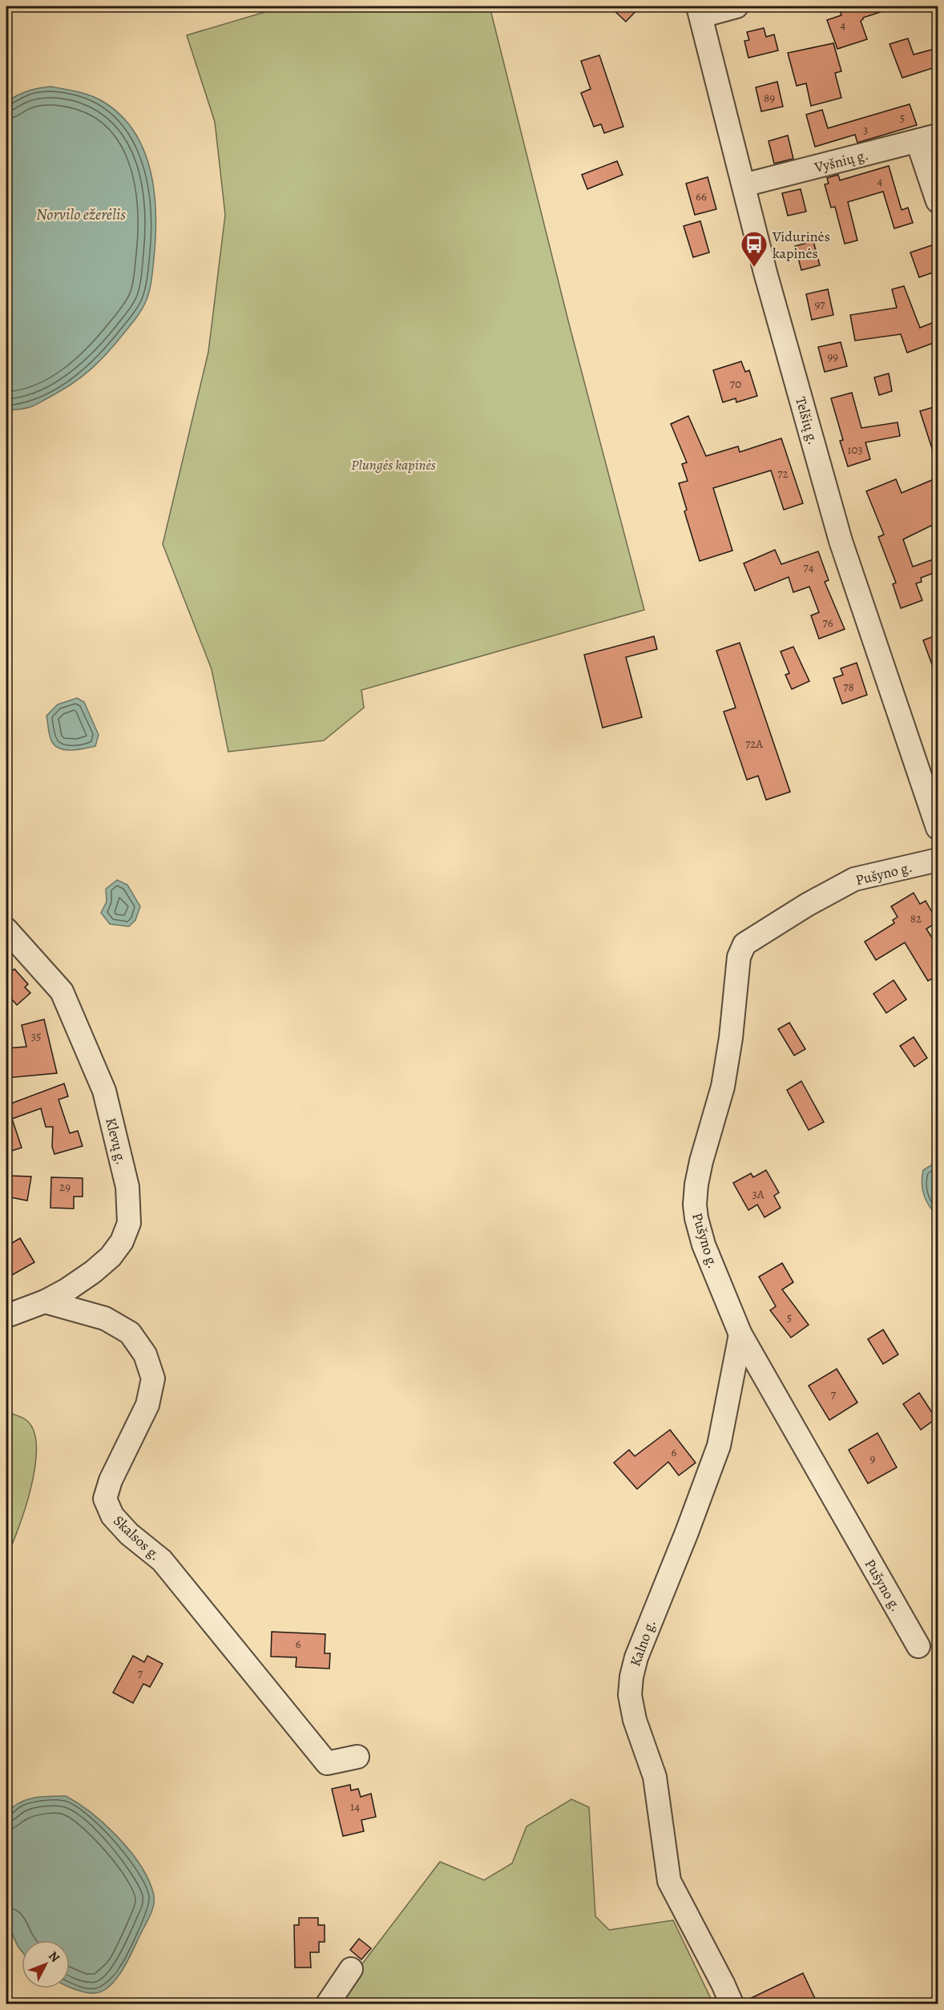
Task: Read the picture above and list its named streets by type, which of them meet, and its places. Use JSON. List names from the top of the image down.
{
  "streets": {
    "street": [
      "Vyšnių g.",
      "Telšių g.",
      "Pušyno g.",
      "Klevų g.",
      "Skalsos g.",
      "Kalno g."
    ]
  },
  "crossings": [
    ["Vyšnių g.", "Telšių g."],
    ["Pušyno g.", "Kalno g."],
    ["Klevų g.", "Skalsos g."]
  ],
  "water": ["Norvilo ežerėlis"],
  "parks": ["Plungės kapinės"],
  "places": {
    "bus stop": ["Vidurinės kapinės"]
  },
  "house_numbers": [
    "4",
    "89",
    "5",
    "3",
    "4",
    "66",
    "97",
    "99",
    "70",
    "103",
    "72",
    "74",
    "76",
    "78",
    "72A",
    "82",
    "35",
    "29",
    "3A",
    "5",
    "7",
    "6",
    "9",
    "6",
    "7",
    "14"
  ],
  "north": "top right"
}
